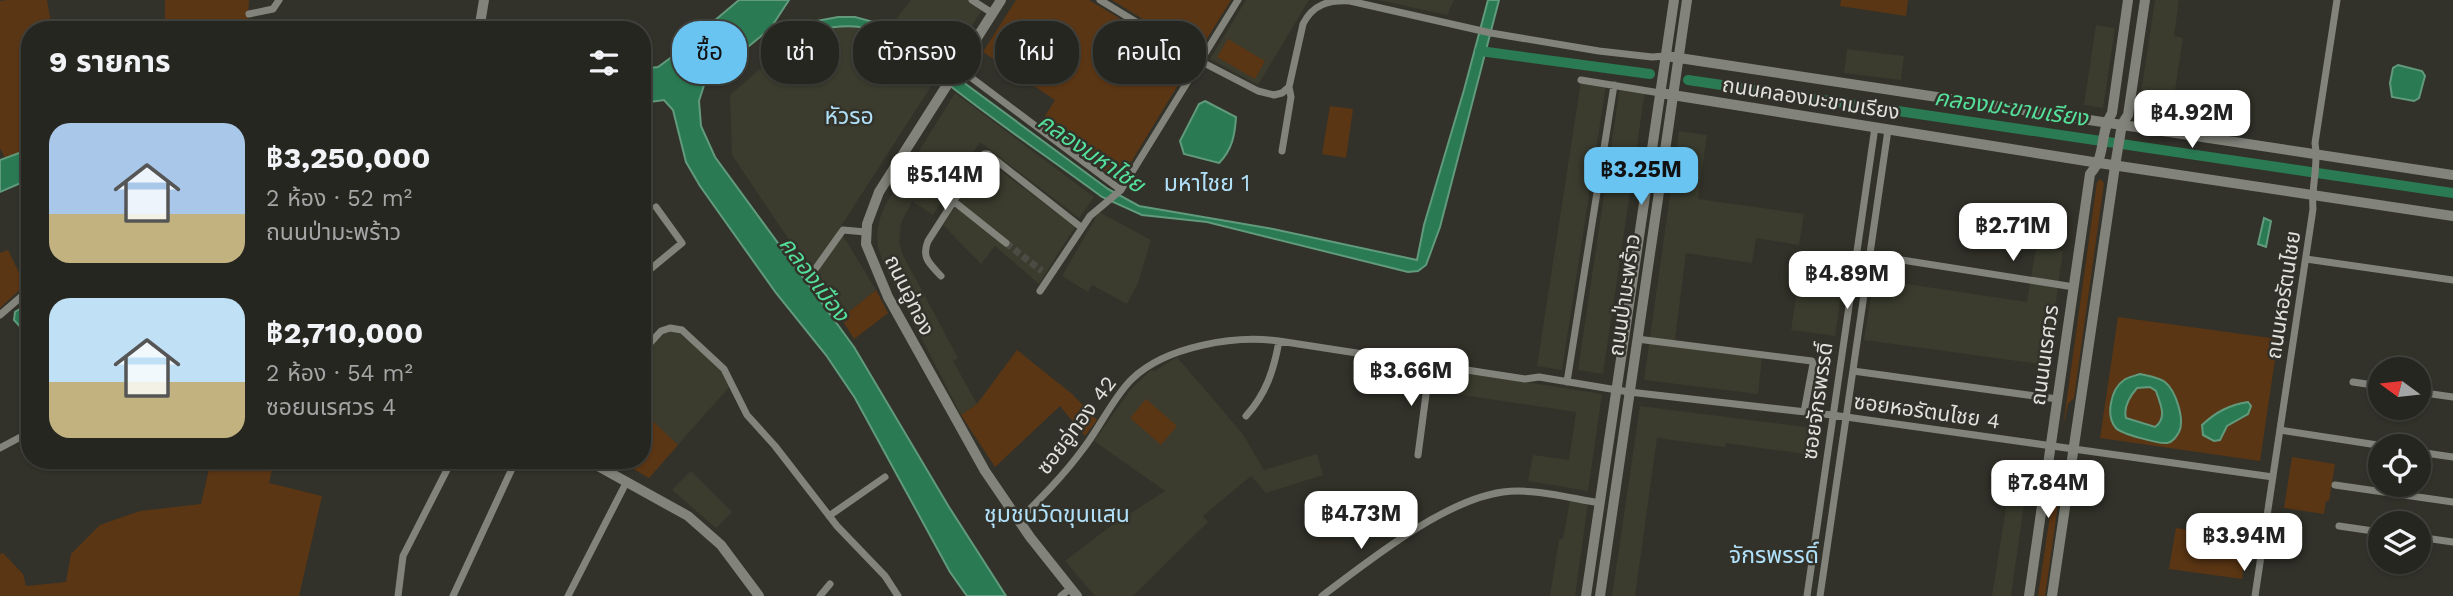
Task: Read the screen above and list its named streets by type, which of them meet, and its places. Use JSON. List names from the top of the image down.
{
  "streets": {
    "street": [
      "ถนนคลองมะขามเรียง",
      "ถนนอู่ทอง",
      "ถนนป่ามะพร้าว",
      "ถนนหอรัตนไชย",
      "ถนนนเรศวร",
      "ซอยจักรพรรดิ์",
      "ซอยหอรัตนไชย 4",
      "ซอยอู่ทอง 42"
    ]
  },
  "crossings": [
    ["ถนนคลองมะขามเรียง", "ถนนป่ามะพร้าว"],
    ["ถนนคลองมะขามเรียง", "ถนนหอรัตนไชย"],
    ["ถนนคลองมะขามเรียง", "ถนนนเรศวร"],
    ["ถนนคลองมะขามเรียง", "ซอยจักรพรรดิ์"],
    ["ถนนอู่ทอง", "ซอยอู่ทอง 42"],
    ["ถนนป่ามะพร้าว", "ซอยหอรัตนไชย 4"],
    ["ถนนหอรัตนไชย", "ซอยหอรัตนไชย 4"],
    ["ถนนนเรศวร", "ซอยหอรัตนไชย 4"],
    ["ซอยจักรพรรดิ์", "ซอยหอรัตนไชย 4"],
    ["ซอยหอรัตนไชย 4", "ซอยอู่ทอง 42"]
  ],
  "districts": [
    "หัวรอ",
    "มหาไชย 1",
    "ชุมชนวัดขุนแสน",
    "จักรพรรดิ์"
  ],
  "water": ["คลองมะขามเรียง", "คลองมหาไชย", "คลองเมือง"],
  "north": "left",
  "page": {
    "chip": [
      "ซื้อ",
      "เช่า",
      "ตัวกรอง",
      "ใหม่",
      "คอนโด"
    ],
    "heading": "9 รายการ",
    "price": [
      "฿4.92M",
      "฿3.25M",
      "฿5.14M",
      "฿2.71M",
      "฿4.89M",
      "฿3.66M",
      "฿7.84M",
      "฿4.73M",
      "฿3.94M"
    ],
    "list": [
      {
        "name": "฿3,250,000",
        "note": "2 ห้อง · 52 m² · ถนนป่ามะพร้าว"
      },
      {
        "name": "฿2,710,000",
        "note": "2 ห้อง · 54 m² · ซอยนเรศวร 4"
      }
    ]
  }
}
